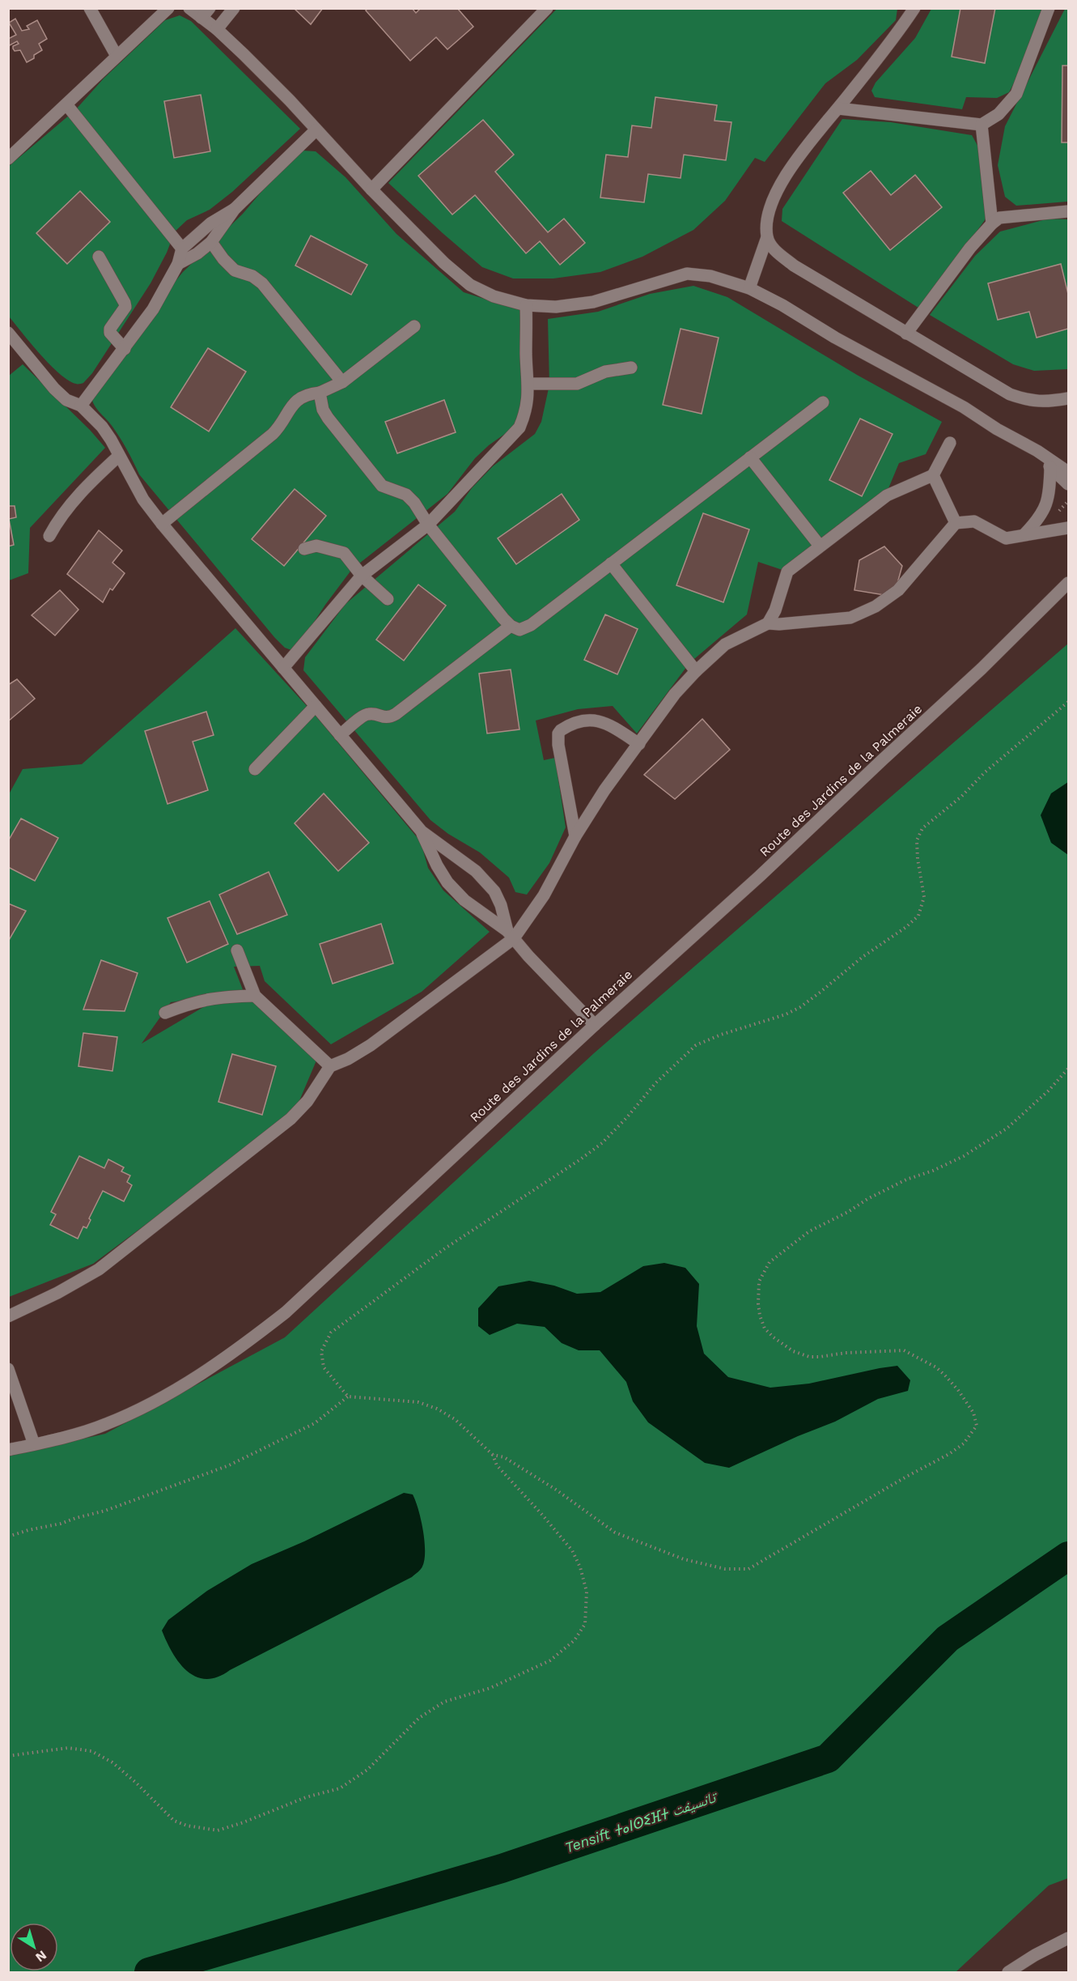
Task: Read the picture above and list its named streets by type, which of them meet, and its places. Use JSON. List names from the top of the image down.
{
  "streets": {
    "street": ["Route des Jardins de la Palmeraie"]
  },
  "water": ["Tensift ⵜⴰⵏⵙⵉⴼⵜ تانسيفت"],
  "north": "bottom right"
}
